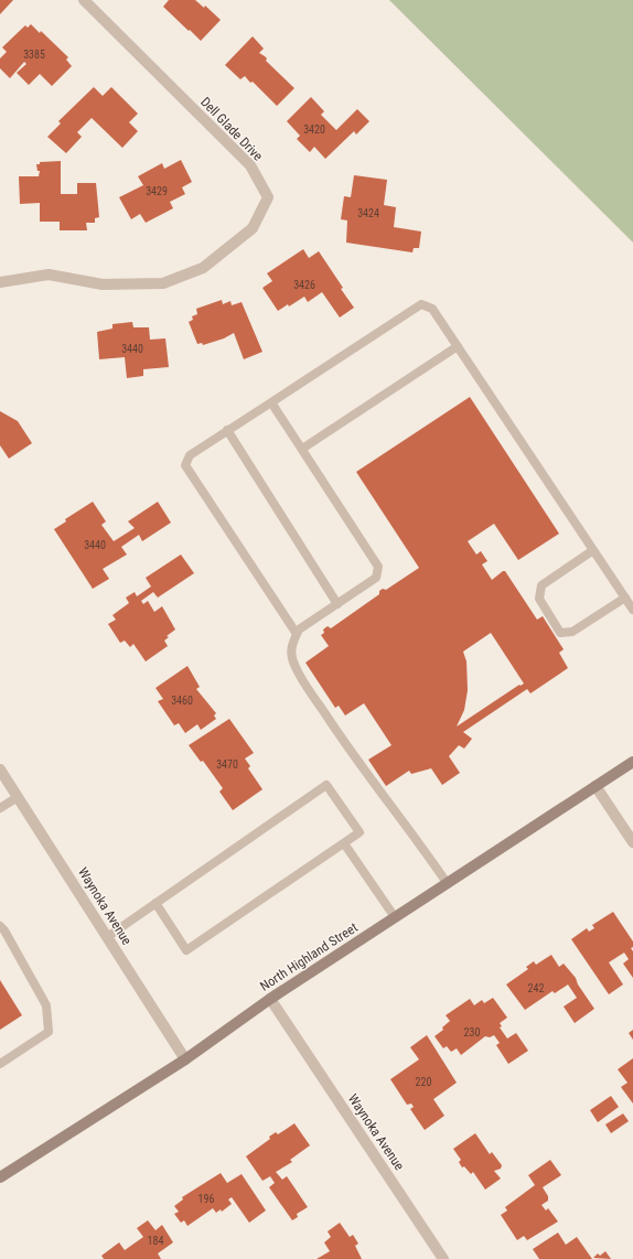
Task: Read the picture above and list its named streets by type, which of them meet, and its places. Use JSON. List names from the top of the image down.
{
  "streets": {
    "main road": ["North Highland Street"],
    "street": ["Dell Glade Drive", "Waynoka Avenue"]
  },
  "crossings": [
    ["Waynoka Avenue", "North Highland Street"]
  ],
  "house_numbers": [
    "3385",
    "3420",
    "3429",
    "3424",
    "3426",
    "3440",
    "3440",
    "3460",
    "3470",
    "242",
    "230",
    "220",
    "196",
    "184"
  ]
}
